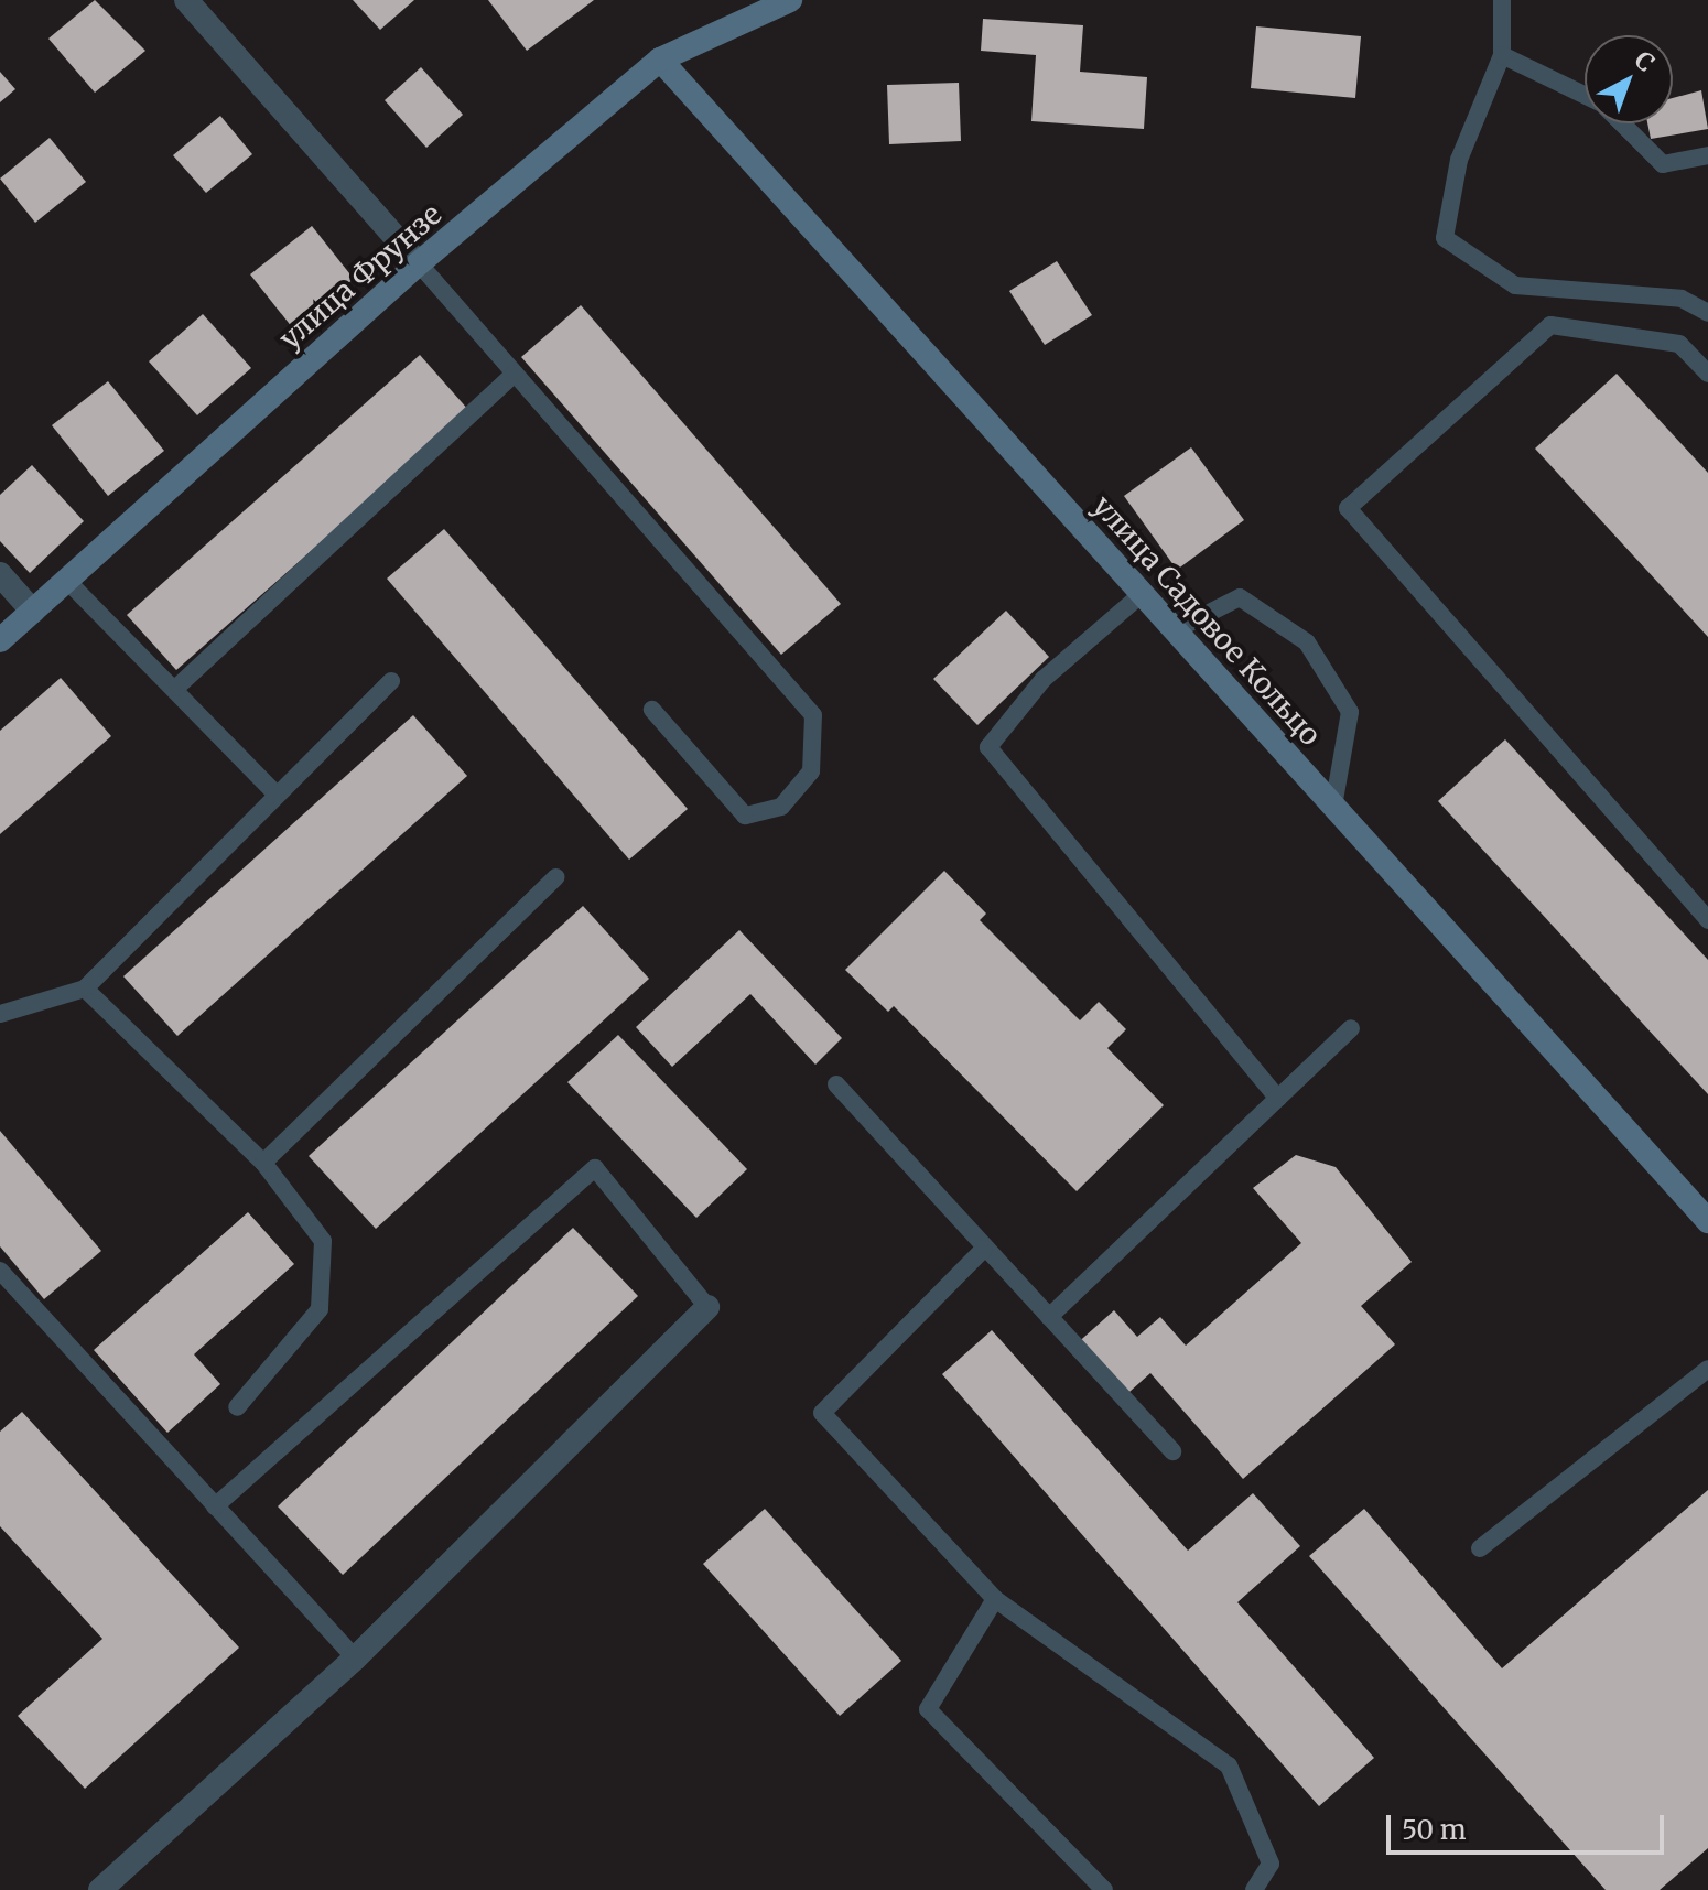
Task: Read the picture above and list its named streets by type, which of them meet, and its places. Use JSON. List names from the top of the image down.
{
  "streets": {
    "main road": ["улица Фрунзе", "улица Садовое Кольцо"]
  },
  "crossings": [
    ["улица Фрунзе", "улица Садовое Кольцо"]
  ],
  "scale_bar": "50 m",
  "north": "top right"
}
